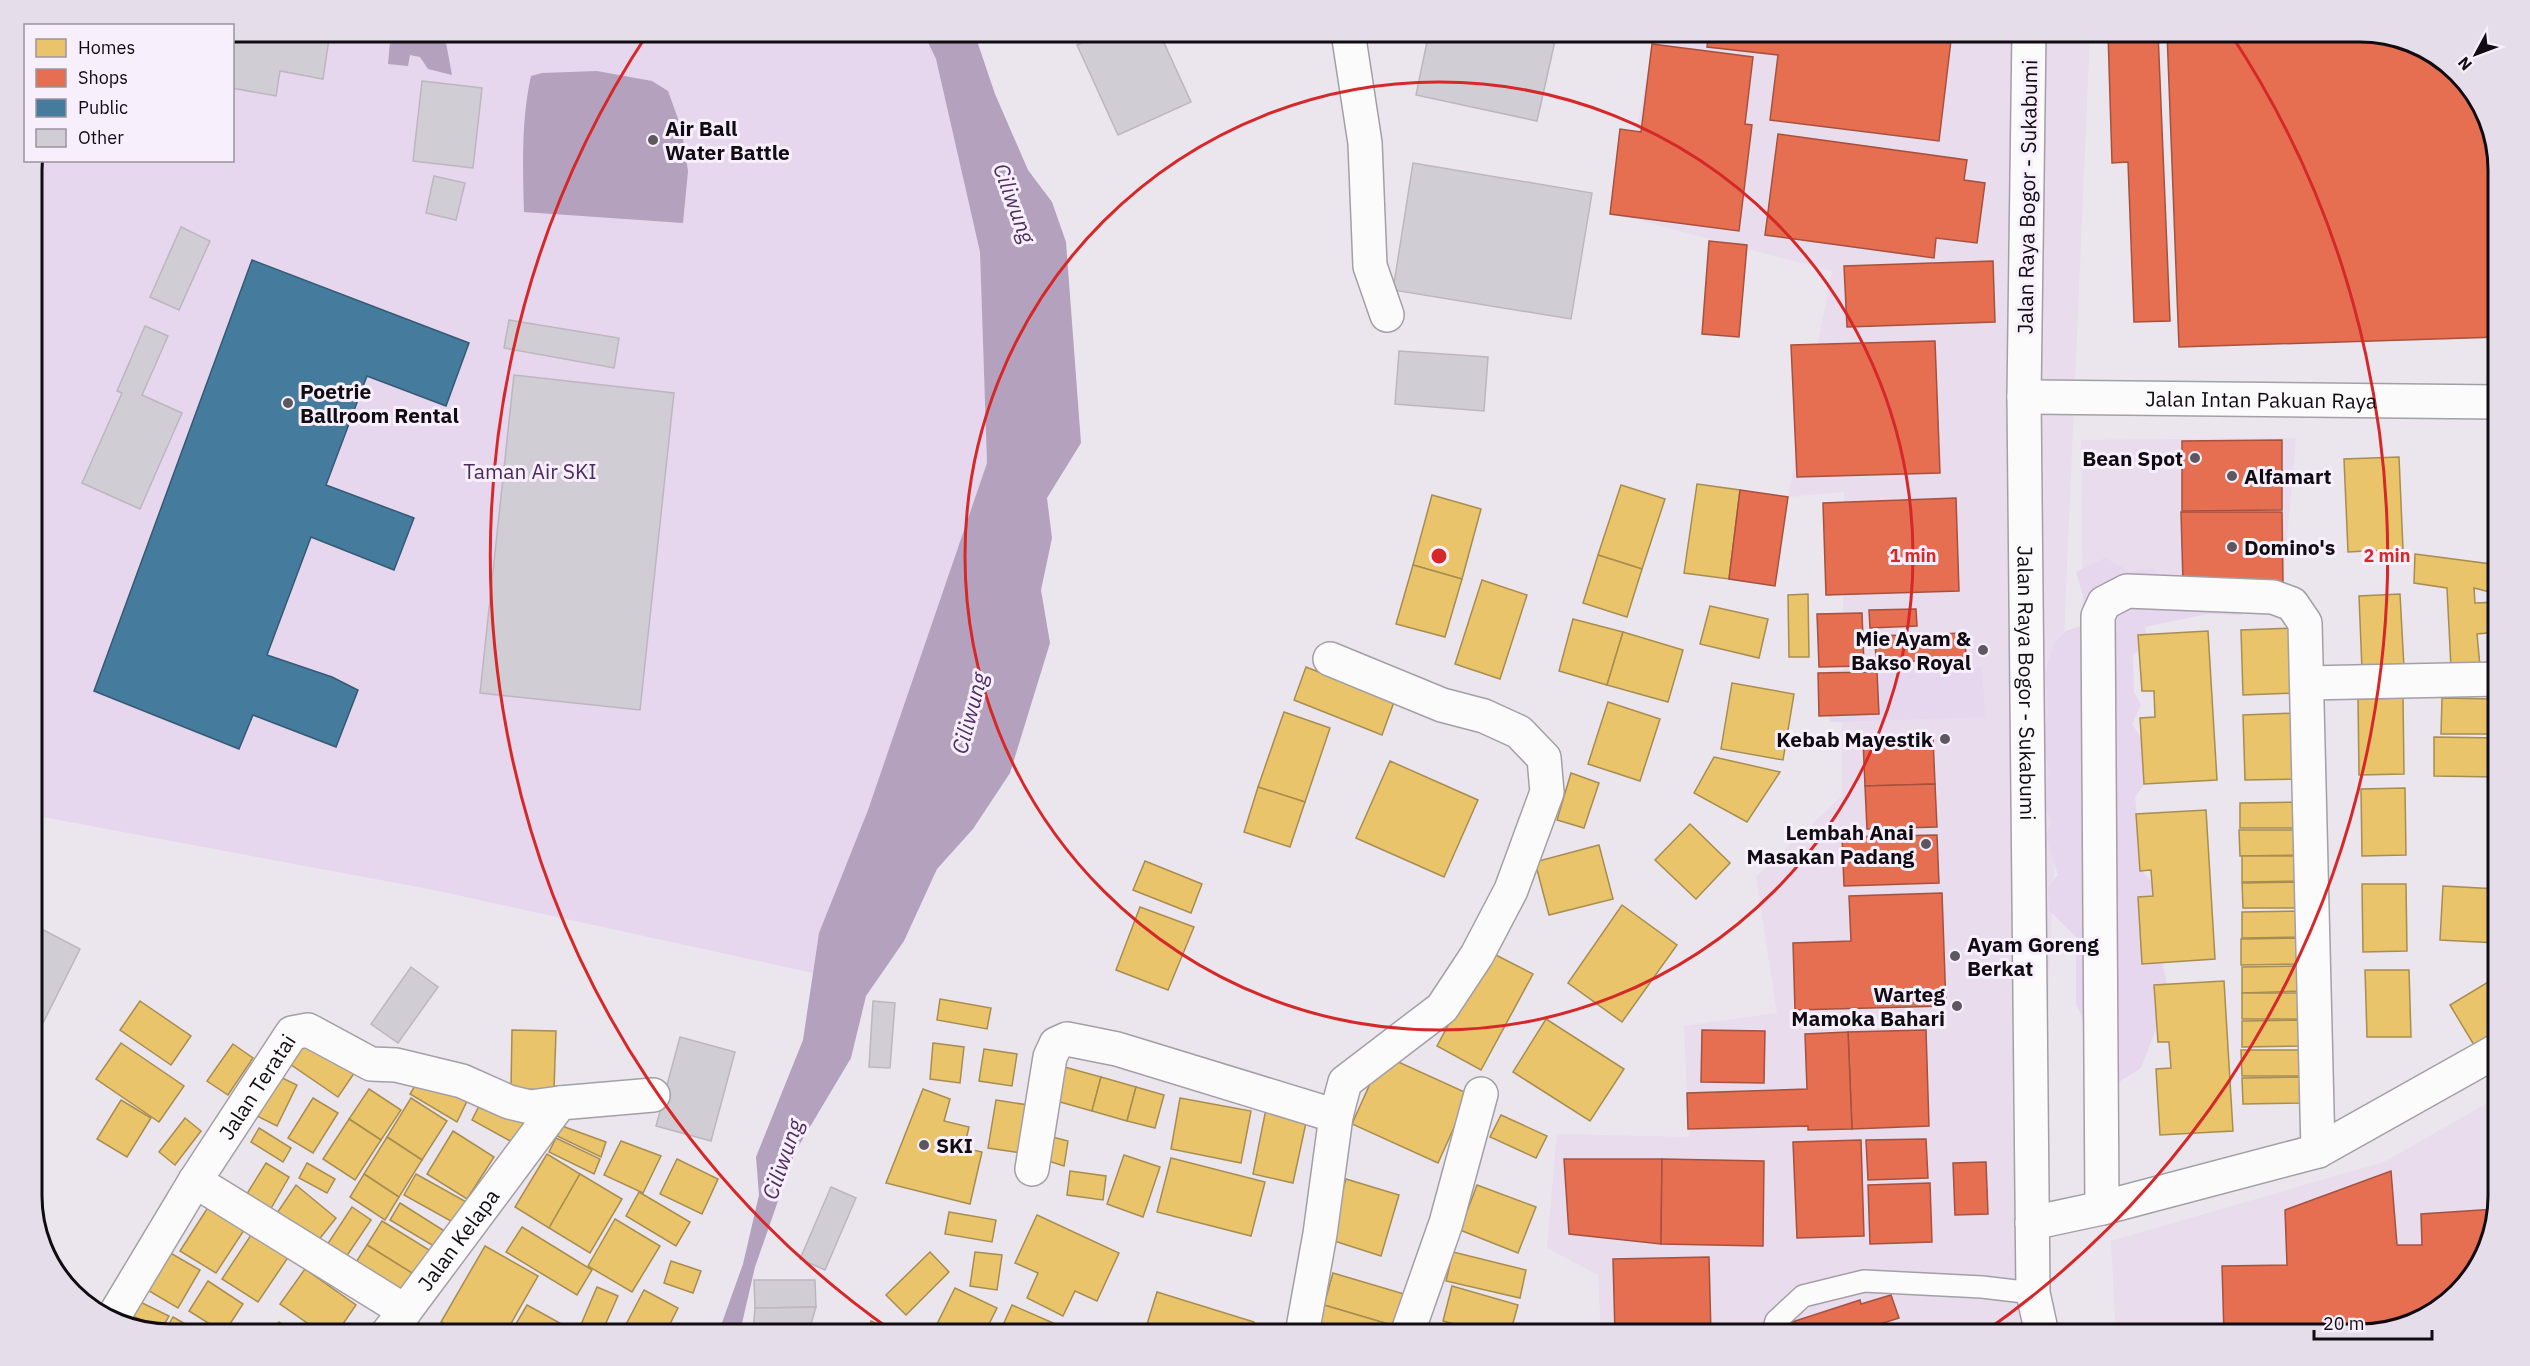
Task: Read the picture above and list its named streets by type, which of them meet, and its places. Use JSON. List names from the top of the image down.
{
  "streets": {
    "main road": [
      "Jalan Raya Bogor - Sukabumi",
      "Jalan Intan Pakuan Raya",
      "Jalan Teratai",
      "Jalan Kelapa"
    ]
  },
  "crossings": [
    ["Jalan Raya Bogor - Sukabumi", "Jalan Intan Pakuan Raya"],
    ["Jalan Teratai", "Jalan Kelapa"]
  ],
  "water": ["Ciliwung"],
  "parks": ["Taman Air SKI"],
  "places": [
    "Air Ball Water Battle",
    "Poetrie Ballroom Rental",
    "Bean Spot",
    "Alfamart",
    "Domino's",
    "Mie Ayam & Bakso Royal",
    "Kebab Mayestik",
    "Lembah Anai Masakan Padang",
    "Ayam Goreng Berkat",
    "Warteg Mamoka Bahari",
    "SKI"
  ],
  "legend": [
    "Homes",
    "Shops",
    "Public",
    "Other"
  ],
  "scale_bar": "20 m",
  "north": "bottom left",
  "rings": ["1 min", "2 min"]
}
